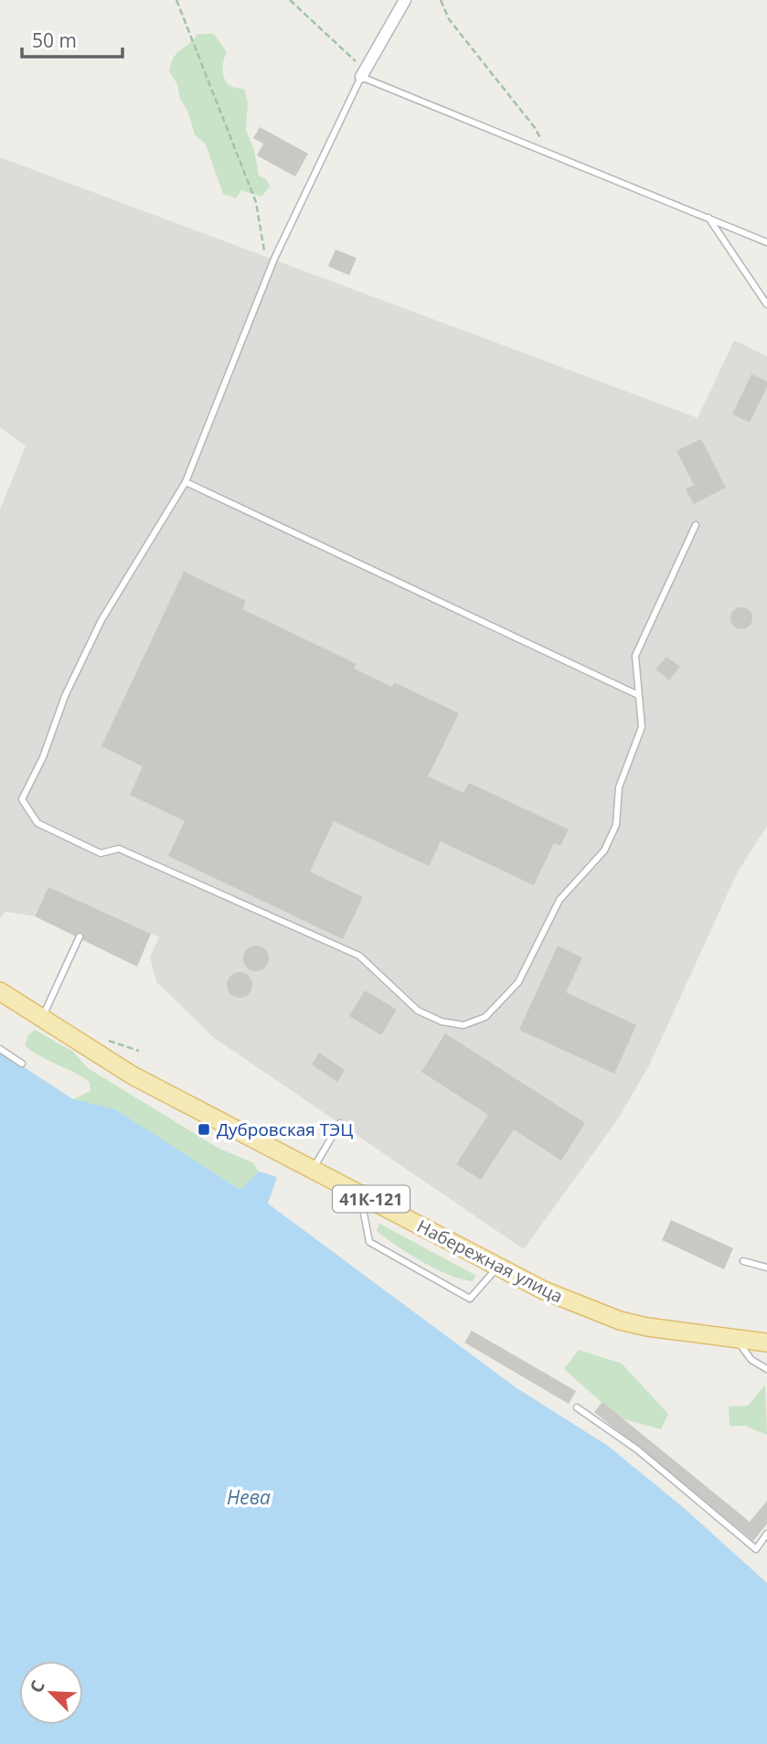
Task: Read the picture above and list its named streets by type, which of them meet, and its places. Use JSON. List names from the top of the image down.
{
  "streets": {
    "main road": ["41К-121", "Набережная улица"]
  },
  "water": ["Нева"],
  "places": {
    "transit": ["Дубровская ТЭЦ"]
  },
  "scale_bar": "50 m",
  "north": "top left"
}
